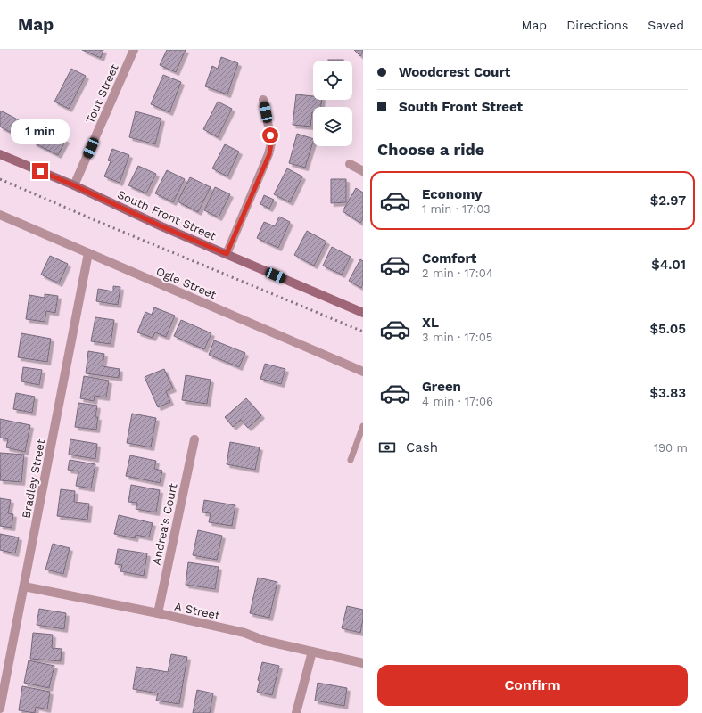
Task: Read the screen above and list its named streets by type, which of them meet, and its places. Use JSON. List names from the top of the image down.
{
  "streets": {
    "main road": ["South Front Street"],
    "street": [
      "Tout Street",
      "Ogle Street",
      "Bradley Street",
      "Andrea's Court",
      "A Street"
    ]
  },
  "crossings": [
    ["Tout Street", "South Front Street"],
    ["Ogle Street", "Bradley Street"],
    ["Bradley Street", "A Street"],
    ["Andrea's Court", "A Street"]
  ],
  "page": {
    "header": "Map",
    "nav": ["Map", "Directions", "Saved"],
    "banner": ["Woodcrest Court", "South Front Street"],
    "bubble": "1 min",
    "heading": "Choose a ride",
    "list": [
      {
        "name": "Economy",
        "note": "1 min · 17:03",
        "value": "$2.97"
      },
      {
        "name": "Comfort",
        "note": "2 min · 17:04",
        "value": "$4.01"
      },
      {
        "name": "XL",
        "note": "3 min · 17:05",
        "value": "$5.05"
      },
      {
        "name": "Green",
        "note": "4 min · 17:06",
        "value": "$3.83"
      }
    ],
    "pay": ["Cash", "190 m"],
    "buttons": "Confirm"
  }
}
